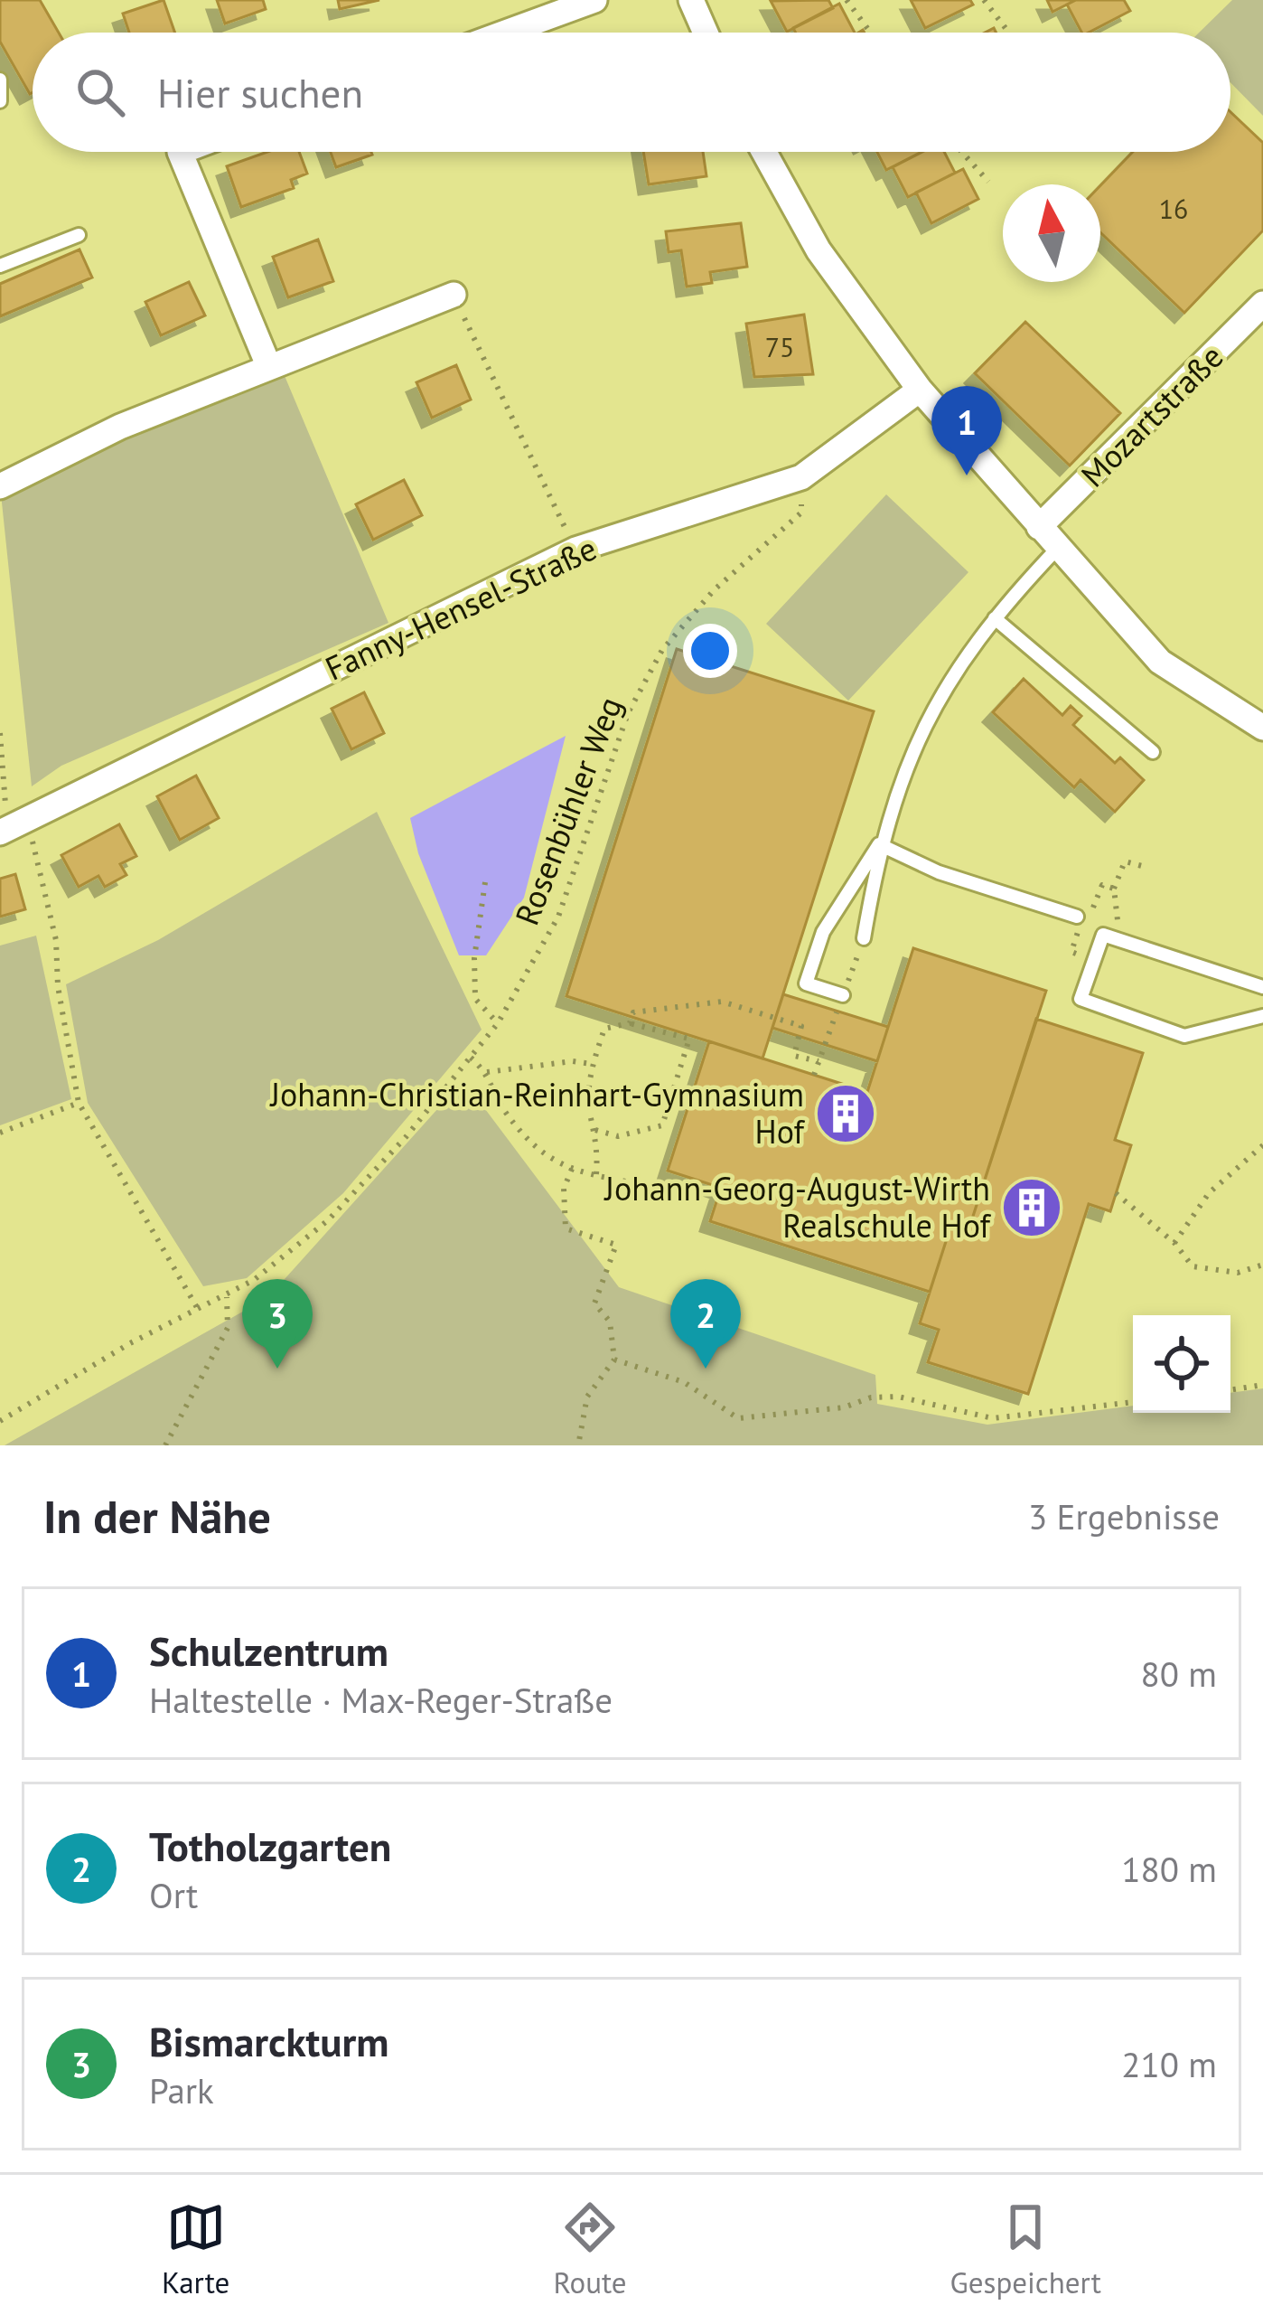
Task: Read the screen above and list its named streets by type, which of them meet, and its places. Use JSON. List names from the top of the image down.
{
  "streets": {
    "street": ["Mozartstraße", "Fanny-Hensel-Straße"],
    "path": ["Rosenbühler Weg"]
  },
  "crossings": [
    ["Fanny-Hensel-Straße", "Rosenbühler Weg"]
  ],
  "places": {
    "building": ["Johann-Christian-Reinhart-Gymnasium Hof", "Johann-Georg-August-Wirth Realschule Hof"]
  },
  "house_numbers": ["16", "75"],
  "north": "top",
  "page": {
    "search": "Hier suchen",
    "pins": ["1", "2", "3"],
    "heading": ["In der Nähe", "3 Ergebnisse"],
    "list": [
      {
        "mark": "1",
        "name": "Schulzentrum",
        "note": "Haltestelle · Max-Reger-Straße",
        "value": "80 m"
      },
      {
        "mark": "2",
        "name": "Totholzgarten",
        "note": "Ort",
        "value": "180 m"
      },
      {
        "mark": "3",
        "name": "Bismarckturm",
        "note": "Park",
        "value": "210 m"
      }
    ],
    "nav": ["Karte", "Route", "Gespeichert"]
  }
}
